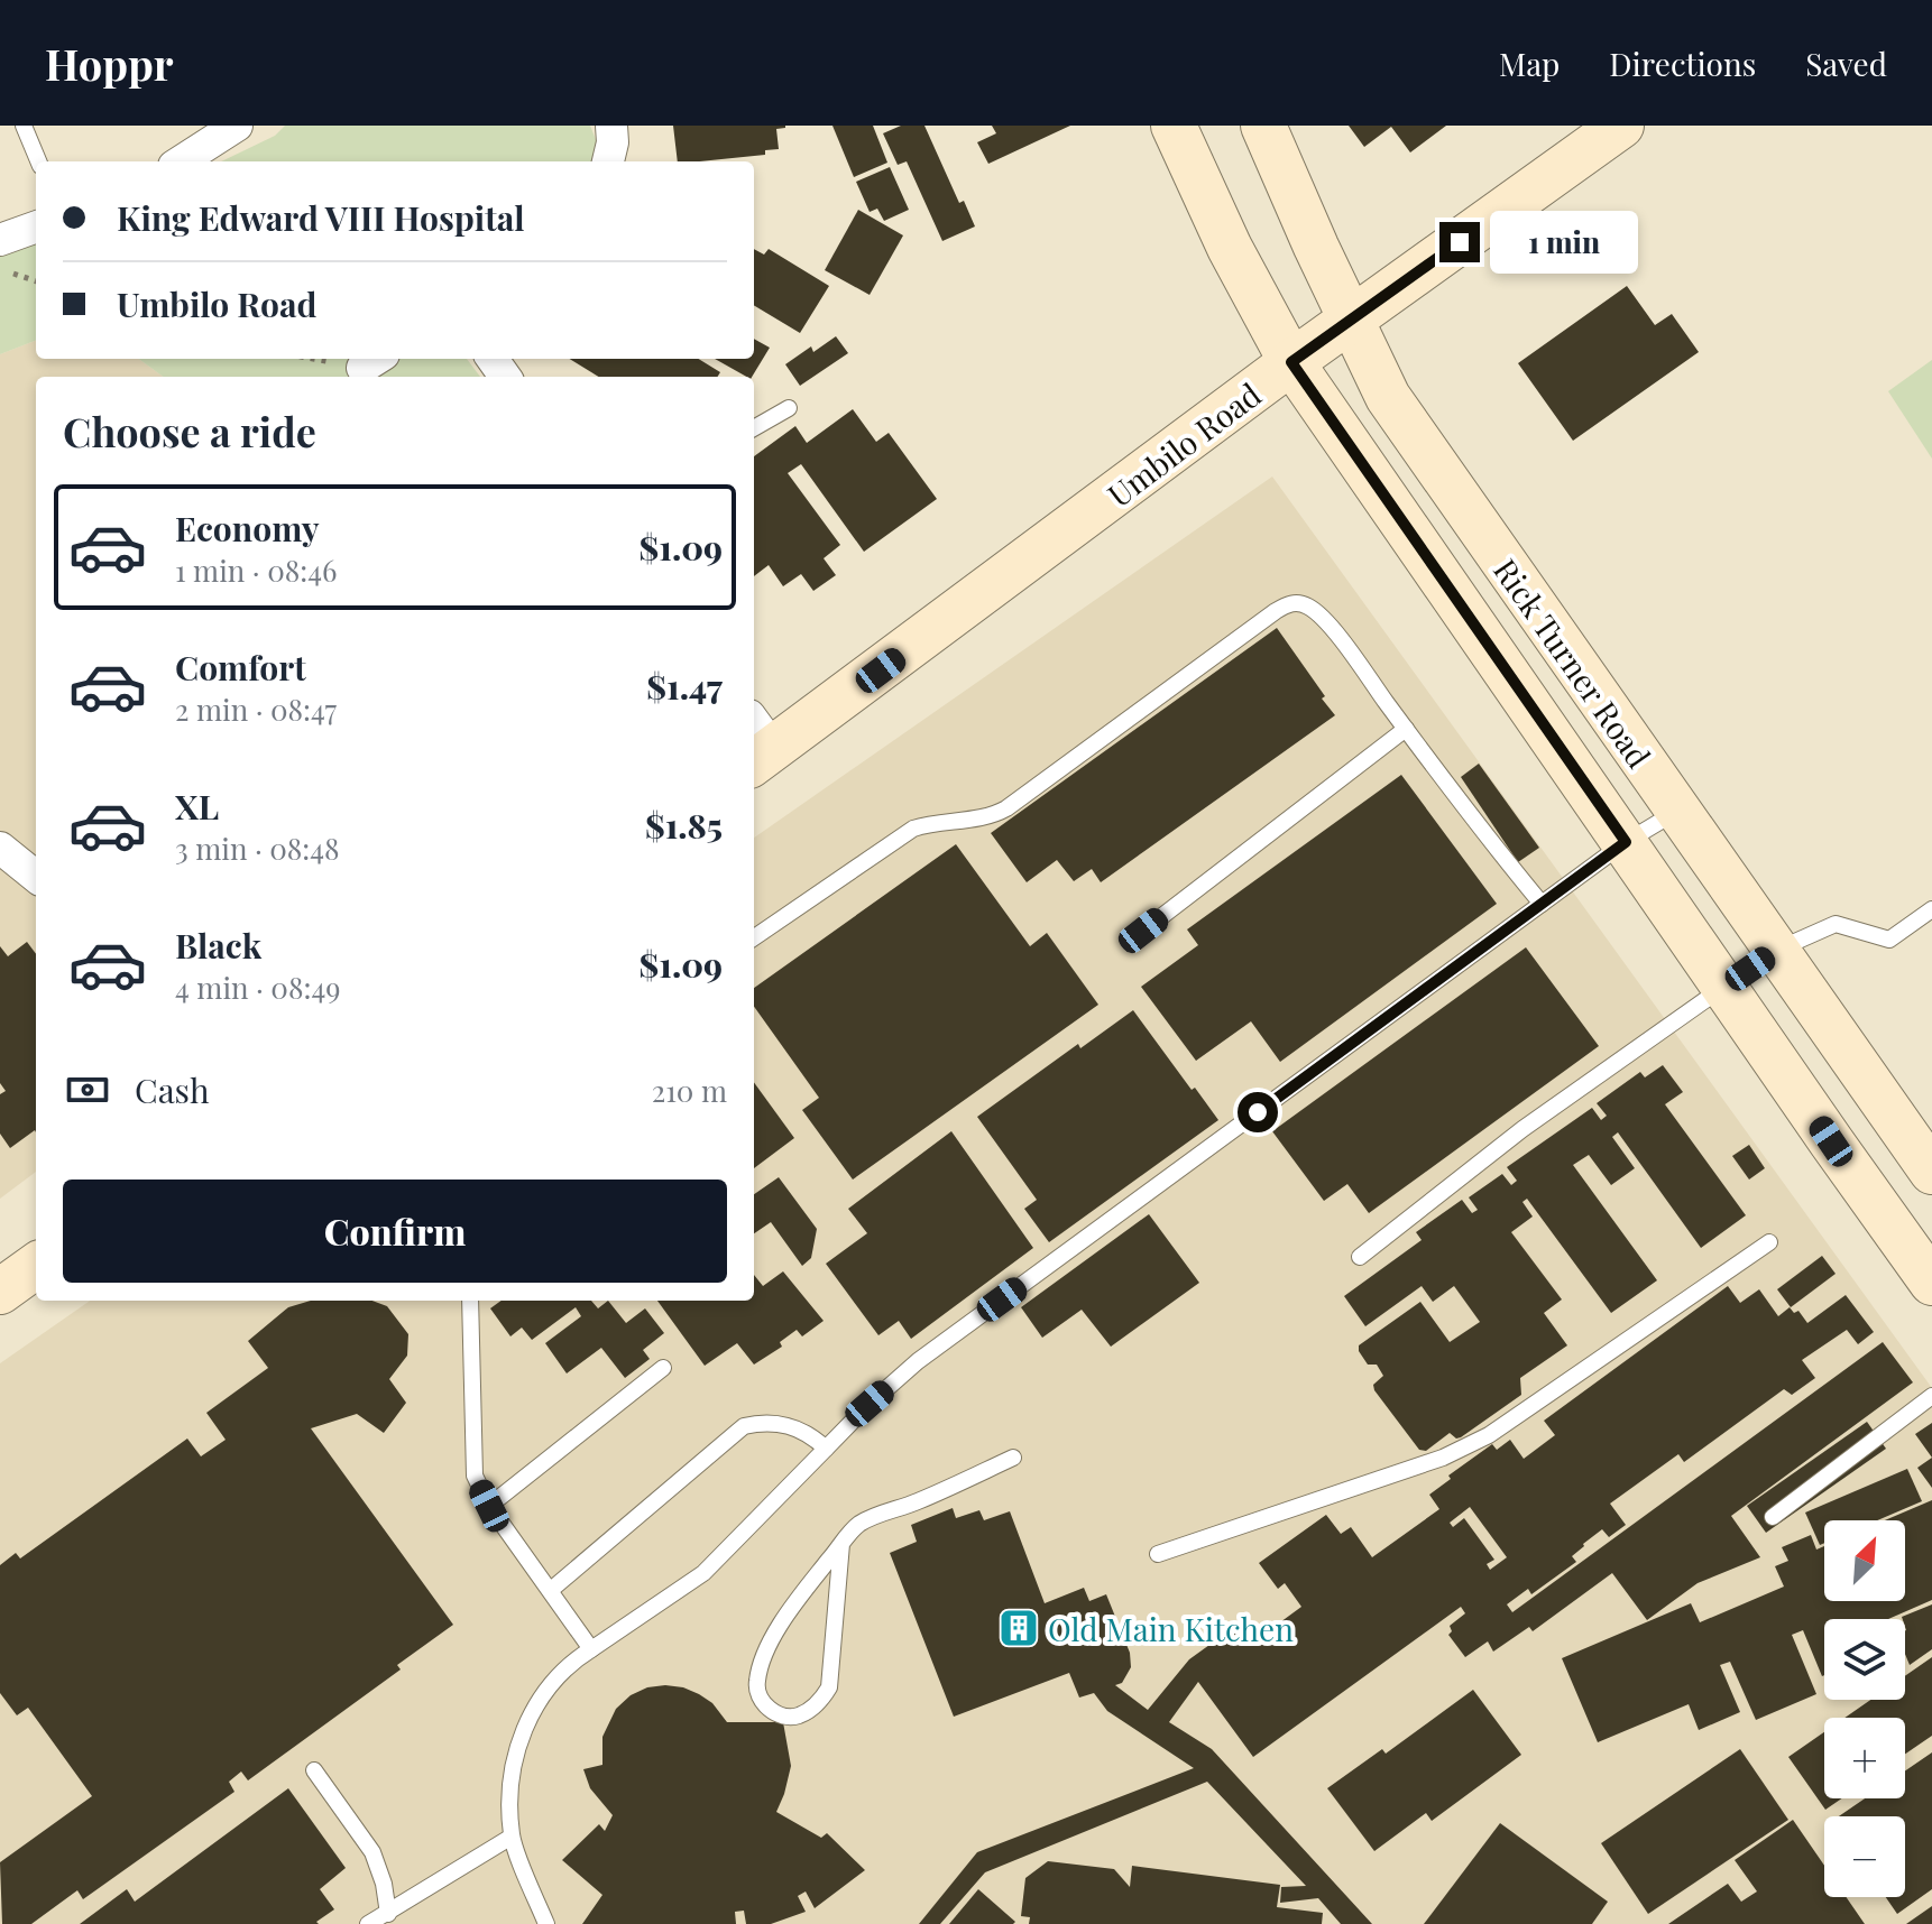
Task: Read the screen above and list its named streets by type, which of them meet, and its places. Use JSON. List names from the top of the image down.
{
  "streets": {
    "main road": ["Umbilo Road", "Rick Turner Road"]
  },
  "crossings": [
    ["Umbilo Road", "Rick Turner Road"]
  ],
  "places": {
    "building": ["Old Main Kitchen"]
  },
  "north": "top right",
  "page": {
    "header": "Hoppr",
    "nav": ["Map", "Directions", "Saved"],
    "banner": ["King Edward VIII Hospital", "Umbilo Road"],
    "bubble": "1 min",
    "heading": "Choose a ride",
    "list": [
      {
        "name": "Economy",
        "note": "1 min · 08:46",
        "value": "$1.09"
      },
      {
        "name": "Comfort",
        "note": "2 min · 08:47",
        "value": "$1.47"
      },
      {
        "name": "XL",
        "note": "3 min · 08:48",
        "value": "$1.85"
      },
      {
        "name": "Black",
        "note": "4 min · 08:49",
        "value": "$1.09"
      }
    ],
    "pay": ["Cash", "210 m"],
    "buttons": "Confirm",
    "map_buttons": ["+", "−"]
  }
}
